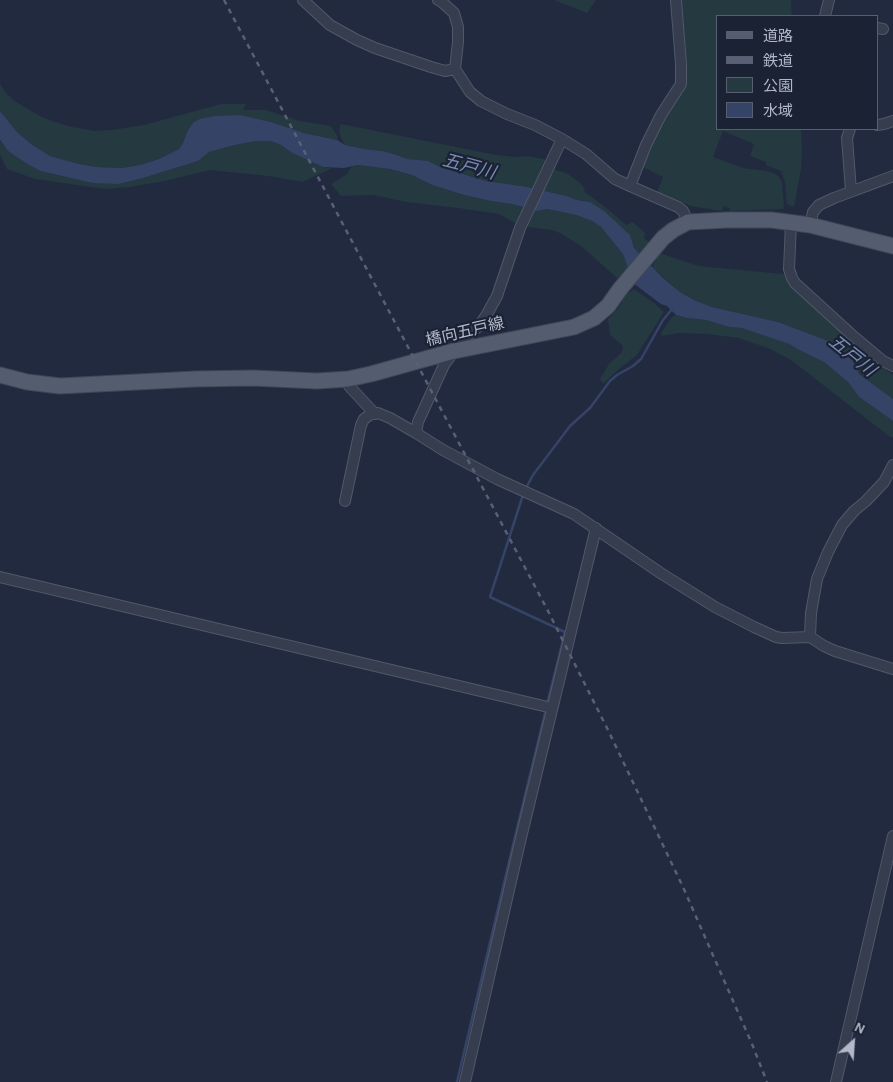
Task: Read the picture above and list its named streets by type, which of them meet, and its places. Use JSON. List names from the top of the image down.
{
  "streets": {
    "main road": ["橋向五戸線"]
  },
  "water": ["五戸川"],
  "legend": [
    "道路",
    "鉄道",
    "公園",
    "水域"
  ],
  "north": "top right"
}
